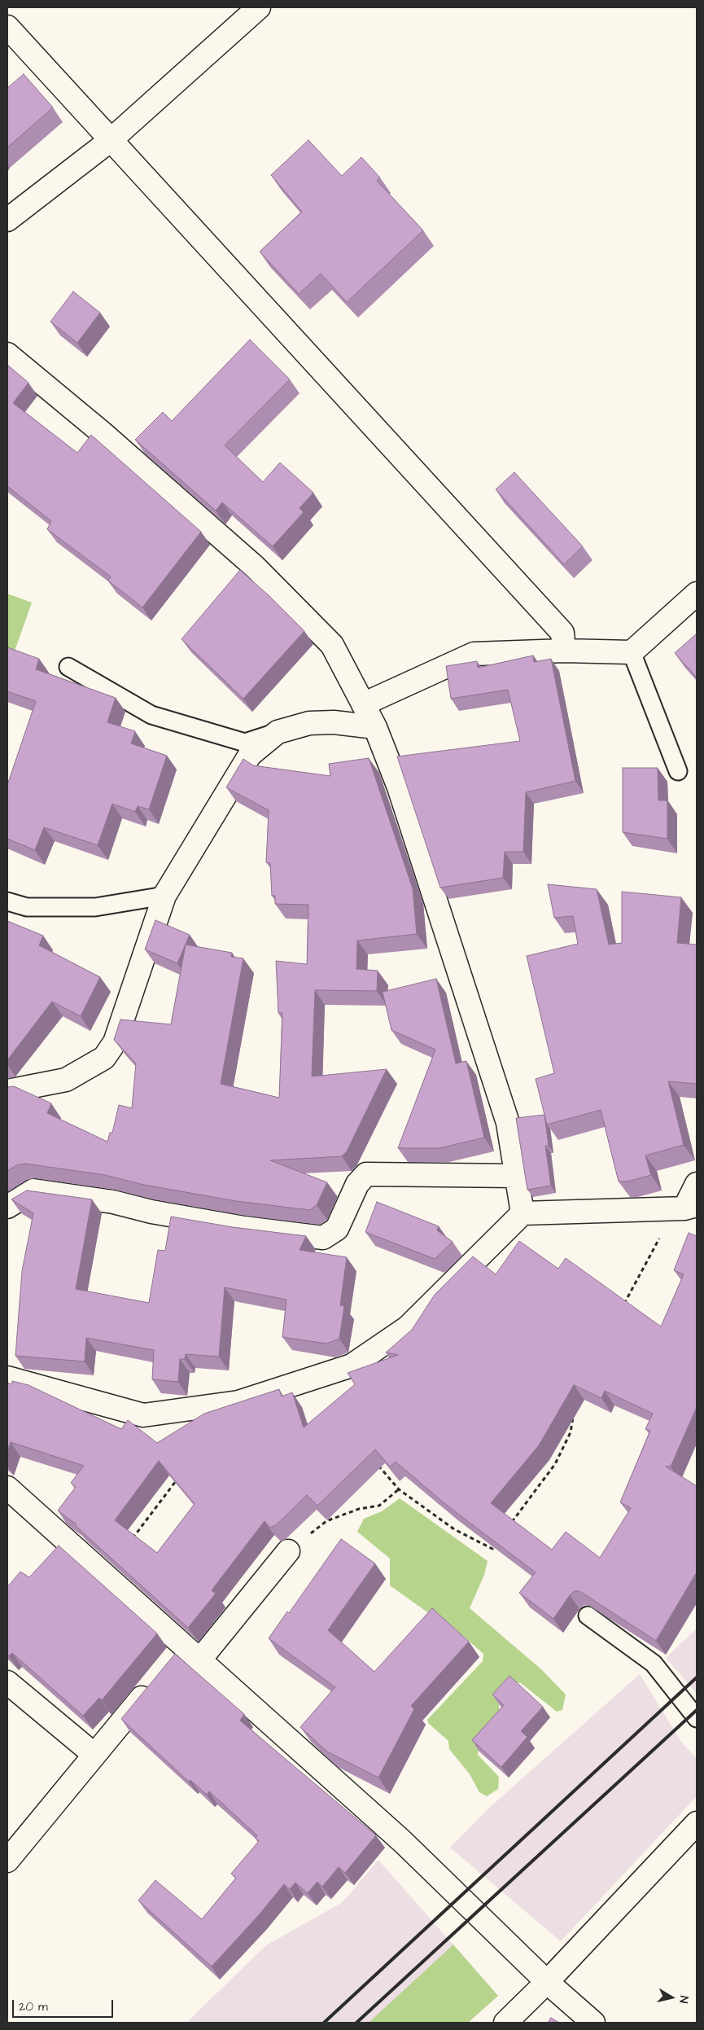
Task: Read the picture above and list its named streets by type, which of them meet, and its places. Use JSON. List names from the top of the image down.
{
  "scale_bar": "20 m",
  "north": "right"
}
